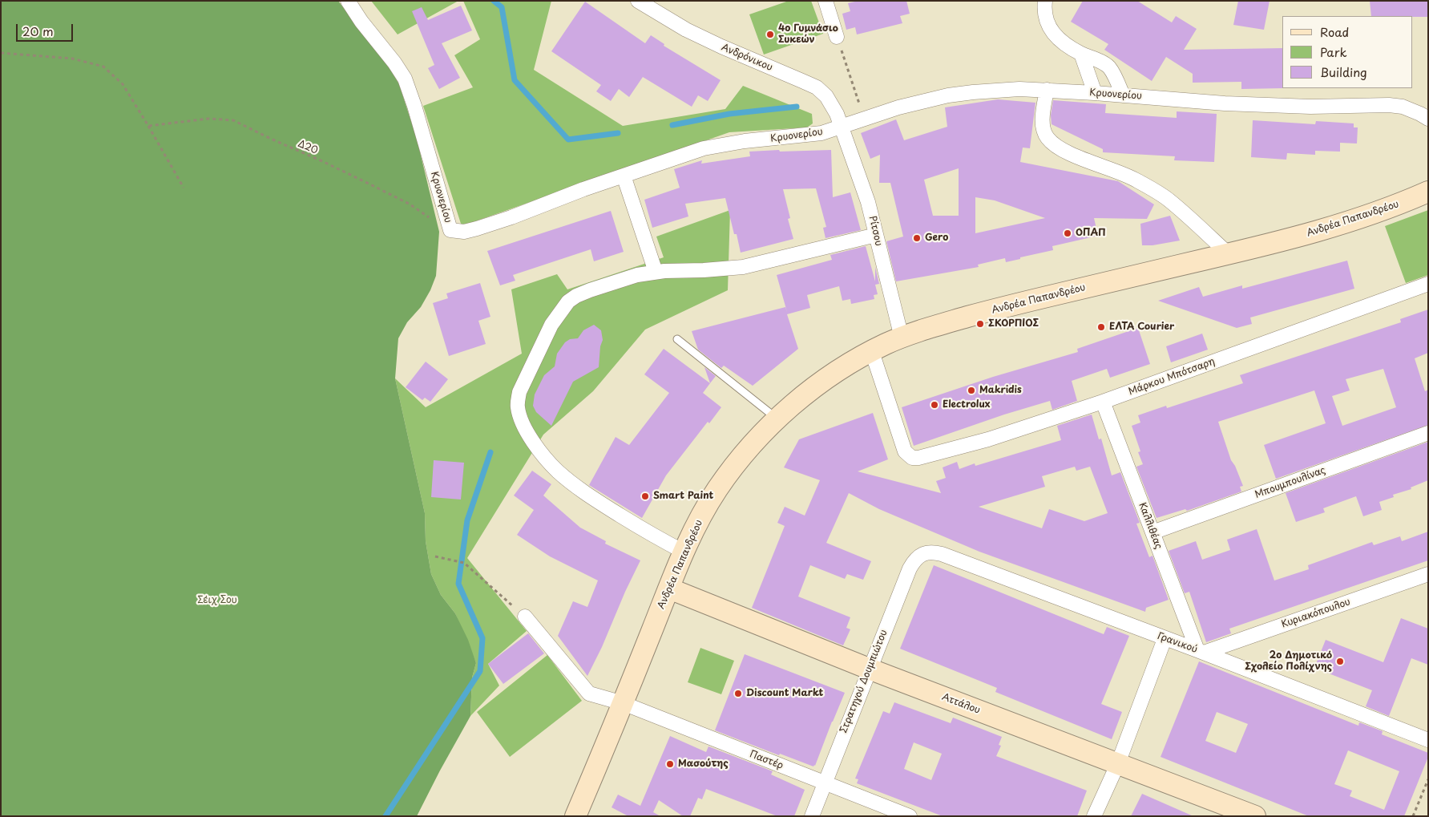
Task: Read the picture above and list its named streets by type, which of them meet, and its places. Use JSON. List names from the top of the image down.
{
  "streets": {
    "main road": ["Ανδρέα Παπανδρέου", "Αττάλου"],
    "street": [
      "Ανδρόνικου",
      "Κρυονερίου",
      "Ρίτσου",
      "Μάρκου Μπότσαρη",
      "Μπουμπουλίνας",
      "Καλλιθέας",
      "Κυριακόπουλου",
      "Γρανικού",
      "Στρατηγού Δουμπιώτου",
      "Παστέρ"
    ],
    "path": ["Δ20"]
  },
  "crossings": [
    ["Ανδρόνικου", "Κρυονερίου"],
    ["Ανδρόνικου", "Ρίτσου"],
    ["Κρυονερίου", "Δ20"],
    ["Κρυονερίου", "Ρίτσου"],
    ["Ανδρέα Παπανδρέου", "Ρίτσου"],
    ["Ανδρέα Παπανδρέου", "Μάρκου Μπότσαρη"],
    ["Ανδρέα Παπανδρέου", "Αττάλου"],
    ["Ανδρέα Παπανδρέου", "Παστέρ"],
    ["Μάρκου Μπότσαρη", "Καλλιθέας"],
    ["Μπουμπουλίνας", "Καλλιθέας"],
    ["Καλλιθέας", "Κυριακόπουλου"],
    ["Καλλιθέας", "Γρανικού"],
    ["Κυριακόπουλου", "Γρανικού"],
    ["Γρανικού", "Στρατηγού Δουμπιώτου"],
    ["Στρατηγού Δουμπιώτου", "Αττάλου"],
    ["Στρατηγού Δουμπιώτου", "Παστέρ"]
  ],
  "parks": ["Σέιχ Σου"],
  "places": [
    "4ο Γυμνάσιο Συκεών",
    "ΟΠΑΠ",
    "Gero",
    "ΣΚΟΡΠΙΟΣ",
    "ΕΛΤΑ Courier",
    "Makridis",
    "Electrolux",
    "Smart Paint",
    "2ο Δημοτικό Σχολείο Πολίχνης",
    "Discount Markt",
    "Μασούτης"
  ],
  "legend": ["Road", "Park", "Building"],
  "scale_bar": "20 m"
}
